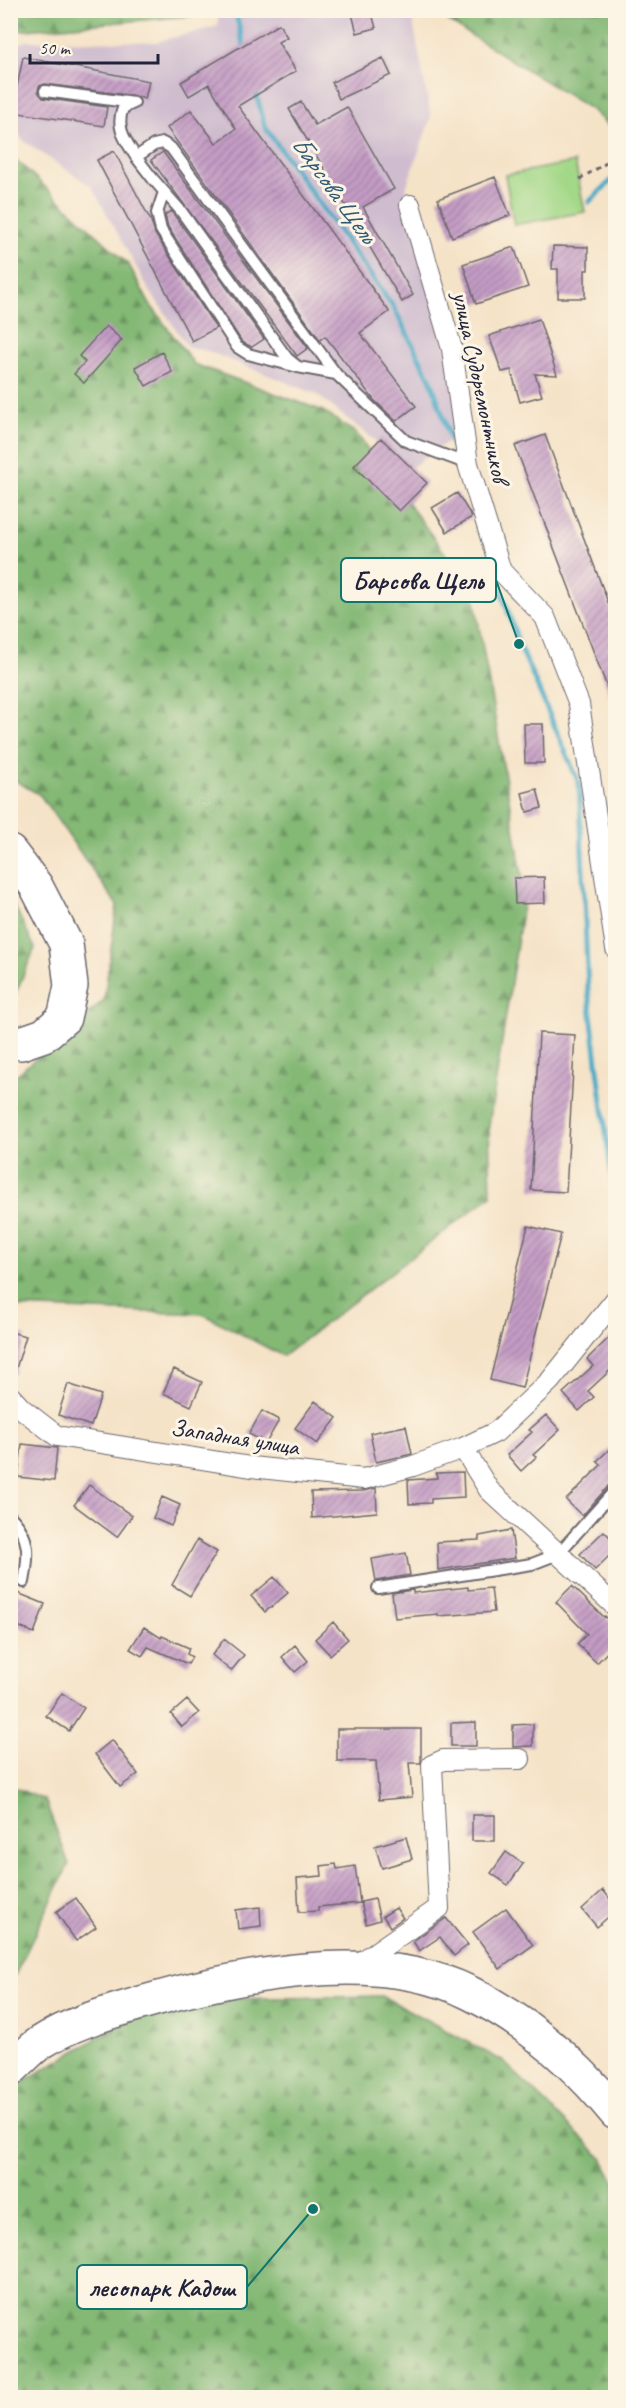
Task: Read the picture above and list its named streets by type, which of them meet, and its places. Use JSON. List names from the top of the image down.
{
  "streets": {
    "street": ["улица Судоремонтников", "Западная улица"]
  },
  "water": ["Барсова Щель"],
  "places": ["Барсова Щель", "лесопарк Кадош"],
  "scale_bar": "50 m"
}
